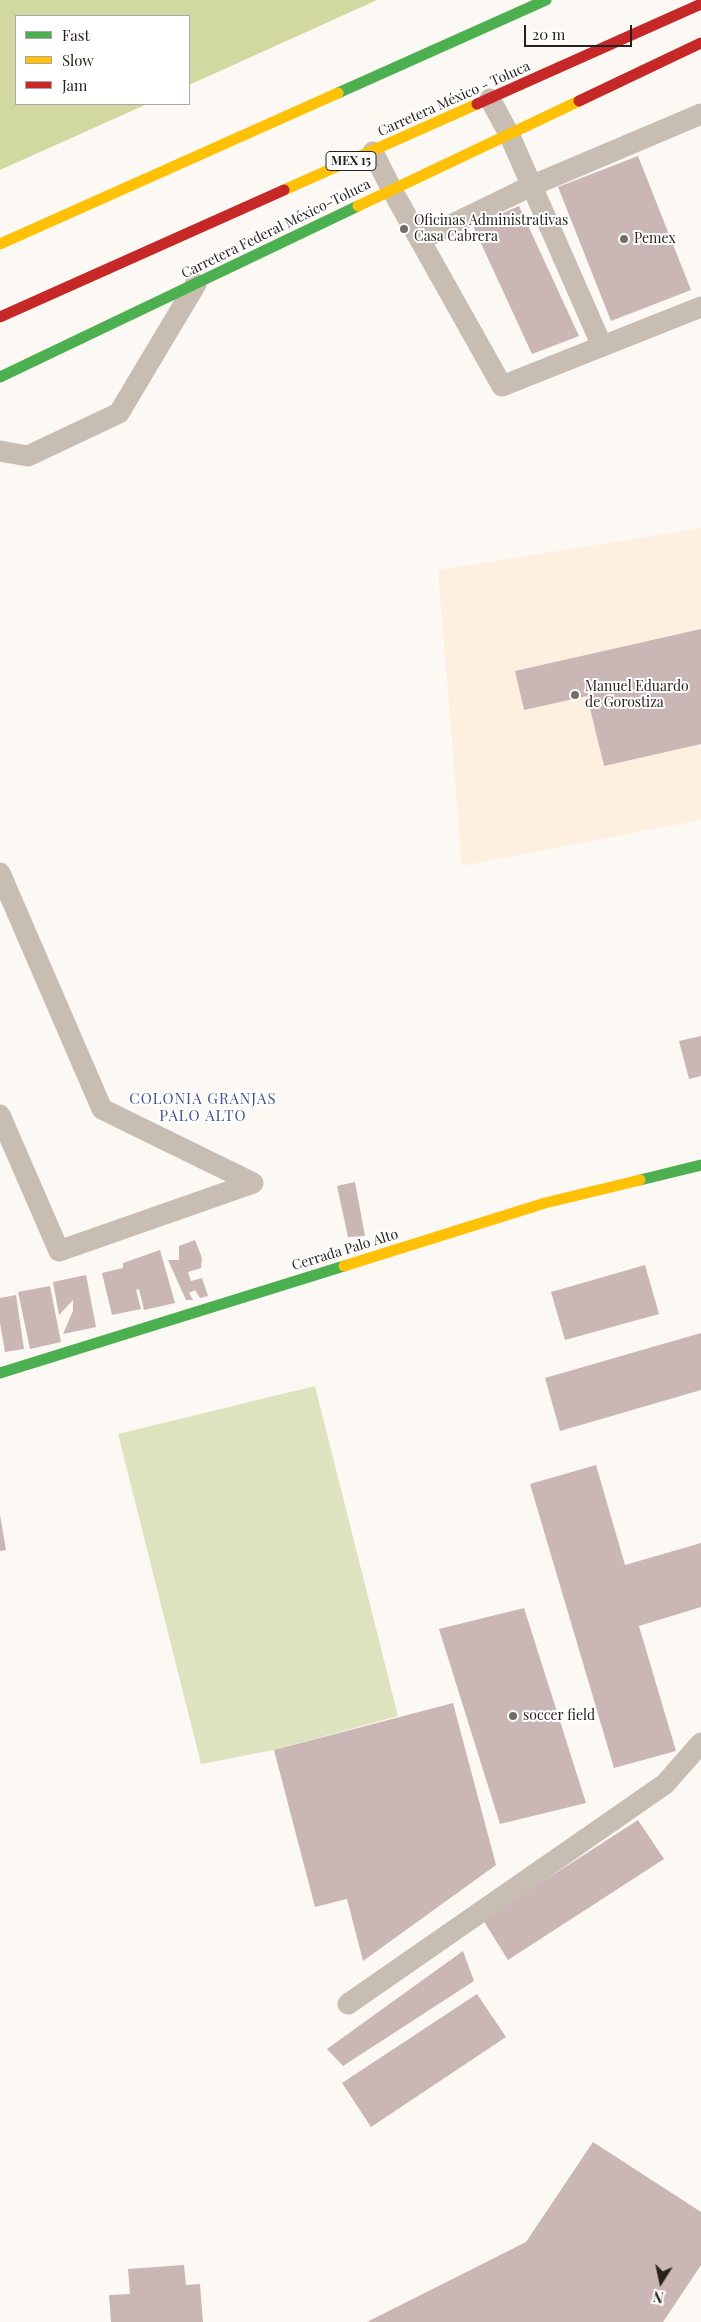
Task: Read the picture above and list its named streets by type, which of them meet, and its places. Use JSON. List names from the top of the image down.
{
  "streets": {
    "street": [
      "Carretera México - Toluca",
      "MEX 15",
      "Carretera Federal México-Toluca",
      "Cerrada Palo Alto"
    ]
  },
  "districts": ["COLONIA GRANJAS PALO ALTO"],
  "places": [
    "Oficinas Administrativas Casa Cabrera",
    "Pemex",
    "Manuel Eduardo de Gorostiza",
    "soccer field"
  ],
  "legend": ["Fast", "Slow", "Jam"],
  "scale_bar": "20 m",
  "north": "bottom"
}
